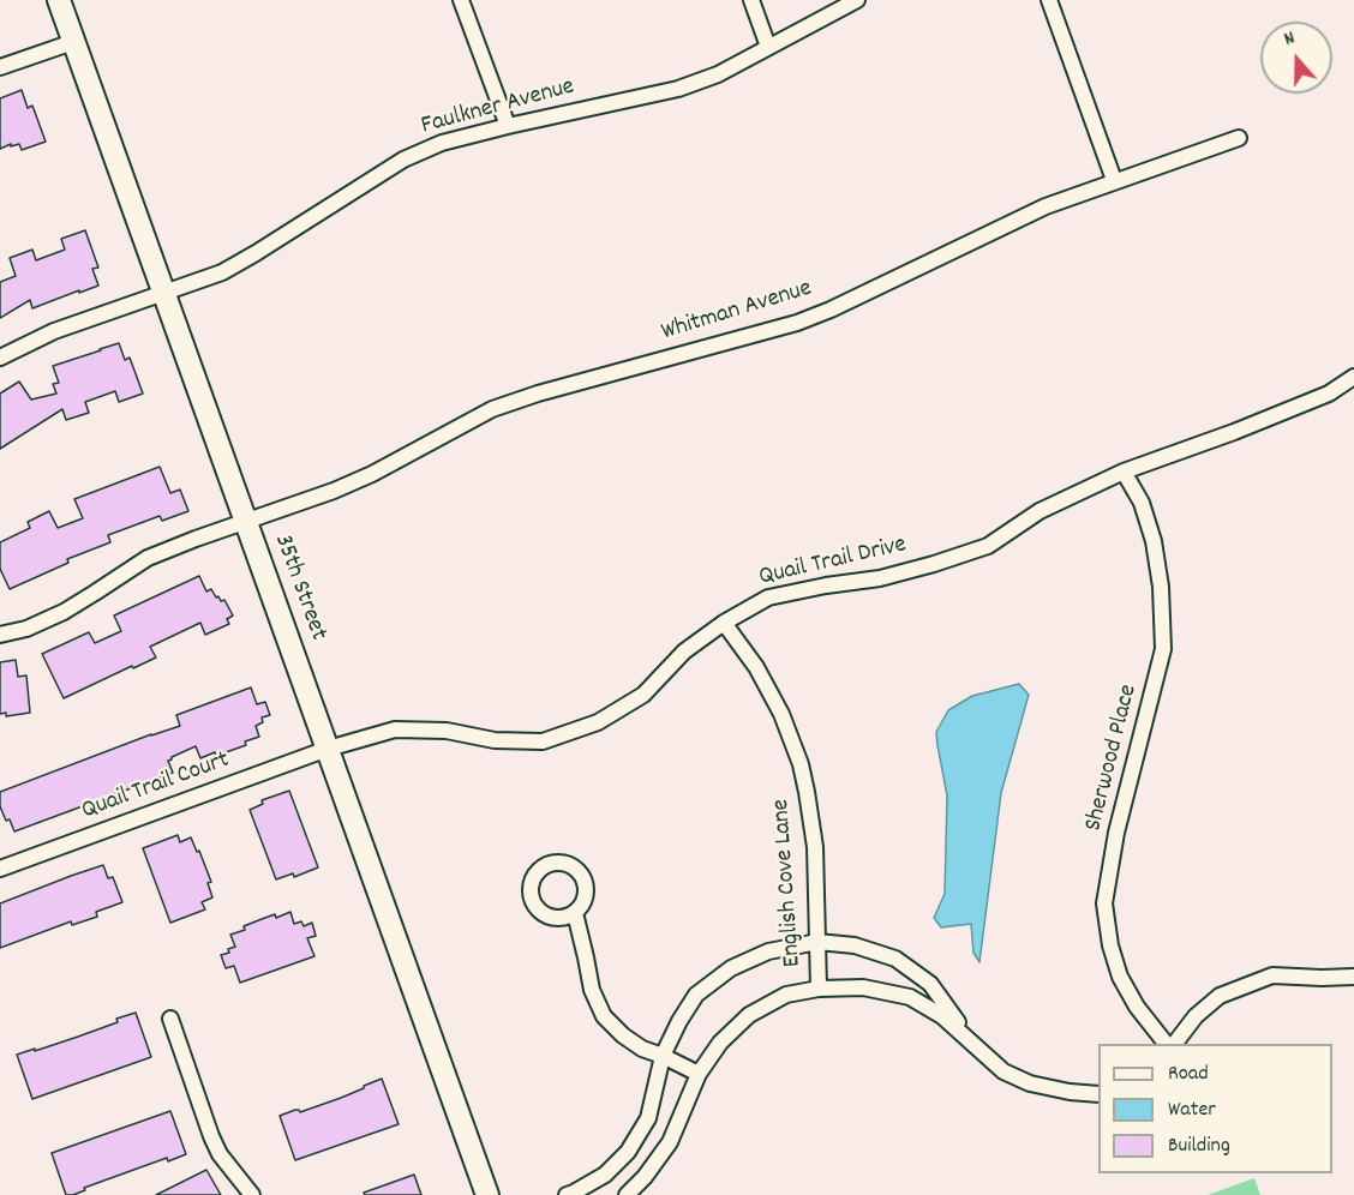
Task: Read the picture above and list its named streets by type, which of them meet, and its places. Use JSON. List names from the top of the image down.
{
  "streets": {
    "street": [
      "Faulkner Avenue",
      "Whitman Avenue",
      "Quail Trail Drive",
      "35th Street",
      "Sherwood Place",
      "Quail Trail Court",
      "English Cove Lane"
    ]
  },
  "crossings": [
    ["Faulkner Avenue", "35th Street"],
    ["Whitman Avenue", "35th Street"],
    ["Quail Trail Drive", "35th Street"],
    ["Quail Trail Drive", "Sherwood Place"],
    ["Quail Trail Drive", "Quail Trail Court"],
    ["Quail Trail Drive", "English Cove Lane"],
    ["35th Street", "Quail Trail Court"]
  ],
  "legend": ["Road", "Water", "Building"],
  "north": "top"
}
